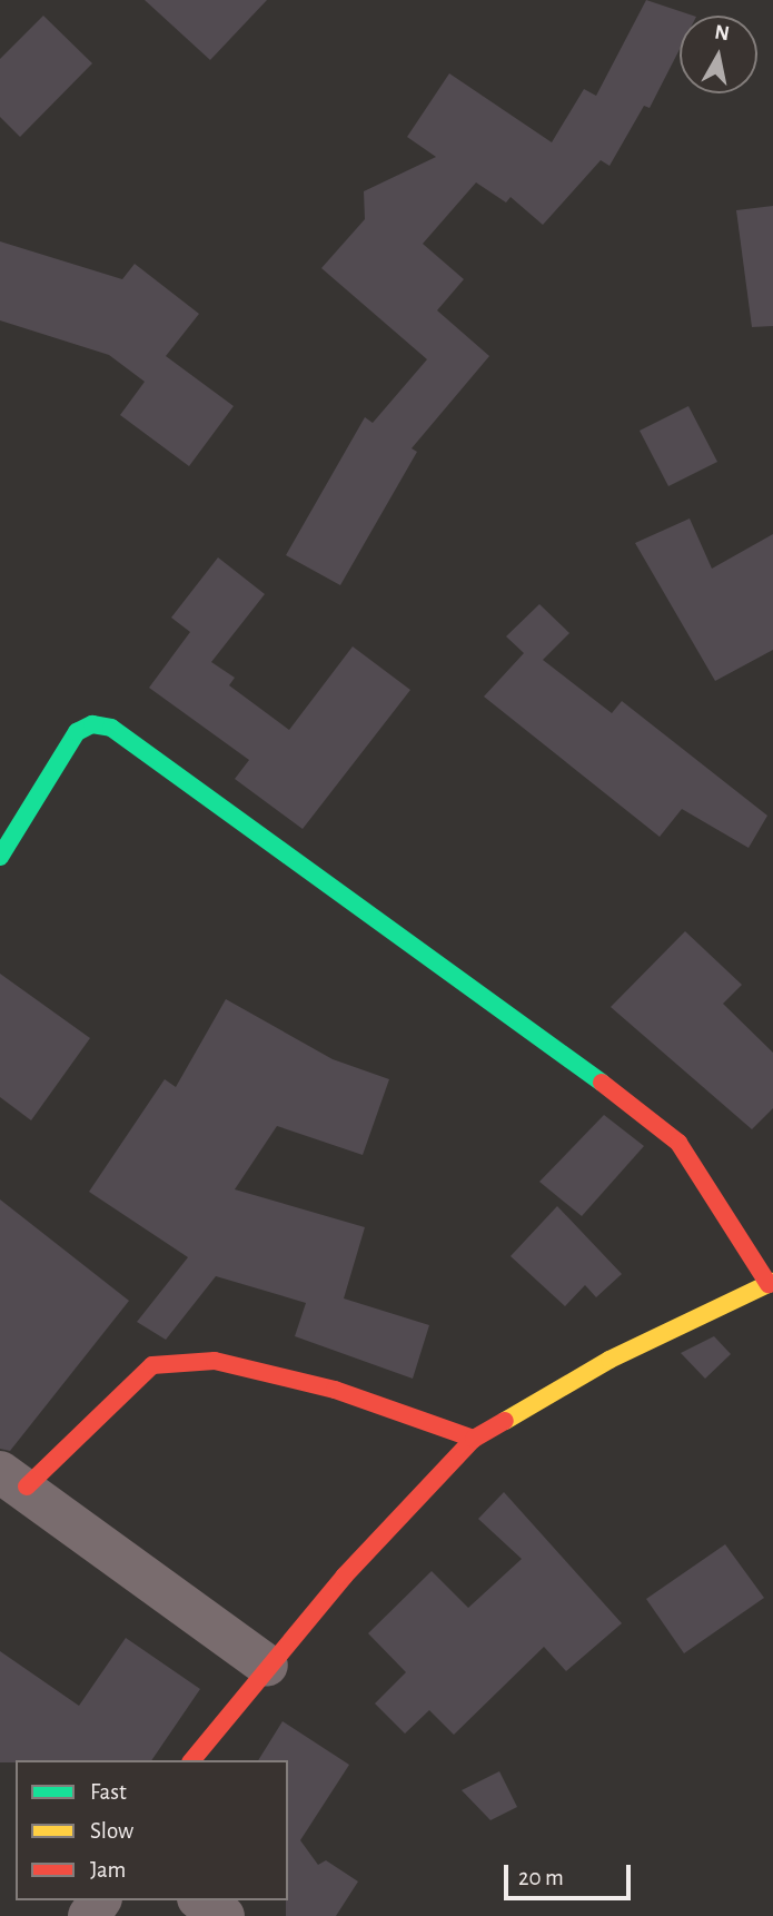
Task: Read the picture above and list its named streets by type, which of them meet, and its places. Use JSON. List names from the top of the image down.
{
  "legend": ["Fast", "Slow", "Jam"],
  "scale_bar": "20 m",
  "north": "top"
}
